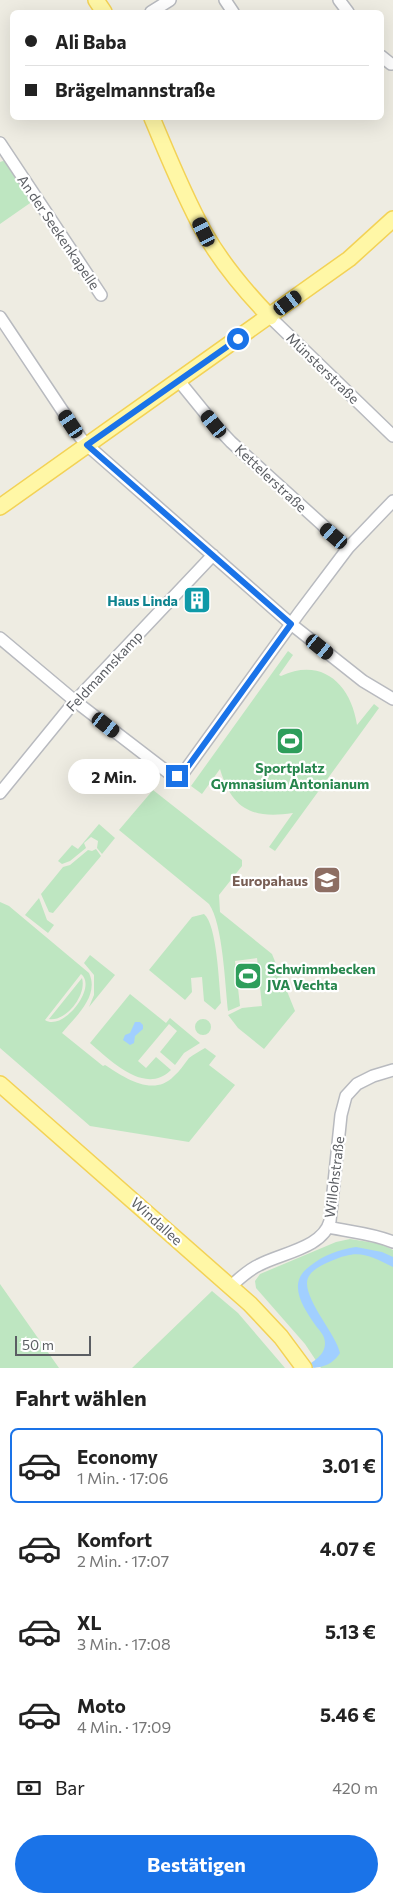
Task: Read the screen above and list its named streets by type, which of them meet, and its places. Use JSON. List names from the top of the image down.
{
  "streets": {
    "main road": ["Münsterstraße", "Windallee"],
    "street": [
      "An der Seekenkapelle",
      "Kettelerstraße",
      "Feldmannskamp",
      "Willohstraße"
    ]
  },
  "crossings": [
    ["Willohstraße", "Windallee"]
  ],
  "places": {
    "building": ["Haus Linda"],
    "sports": ["Sportplatz Gymnasium Antonianum", "Schwimmbecken JVA Vechta"],
    "school or university": ["Europahaus"]
  },
  "scale_bar": "50 m",
  "page": {
    "banner": ["Ali Baba", "Brägelmannstraße"],
    "bubble": "2 Min.",
    "scale": "50 m",
    "heading": "Fahrt wählen",
    "list": [
      {
        "name": "Economy",
        "note": "1 Min. · 17:06",
        "value": "3.01 €"
      },
      {
        "name": "Komfort",
        "note": "2 Min. · 17:07",
        "value": "4.07 €"
      },
      {
        "name": "XL",
        "note": "3 Min. · 17:08",
        "value": "5.13 €"
      },
      {
        "name": "Moto",
        "note": "4 Min. · 17:09",
        "value": "5.46 €"
      }
    ],
    "pay": ["Bar", "420 m"],
    "buttons": "Bestätigen"
  }
}
